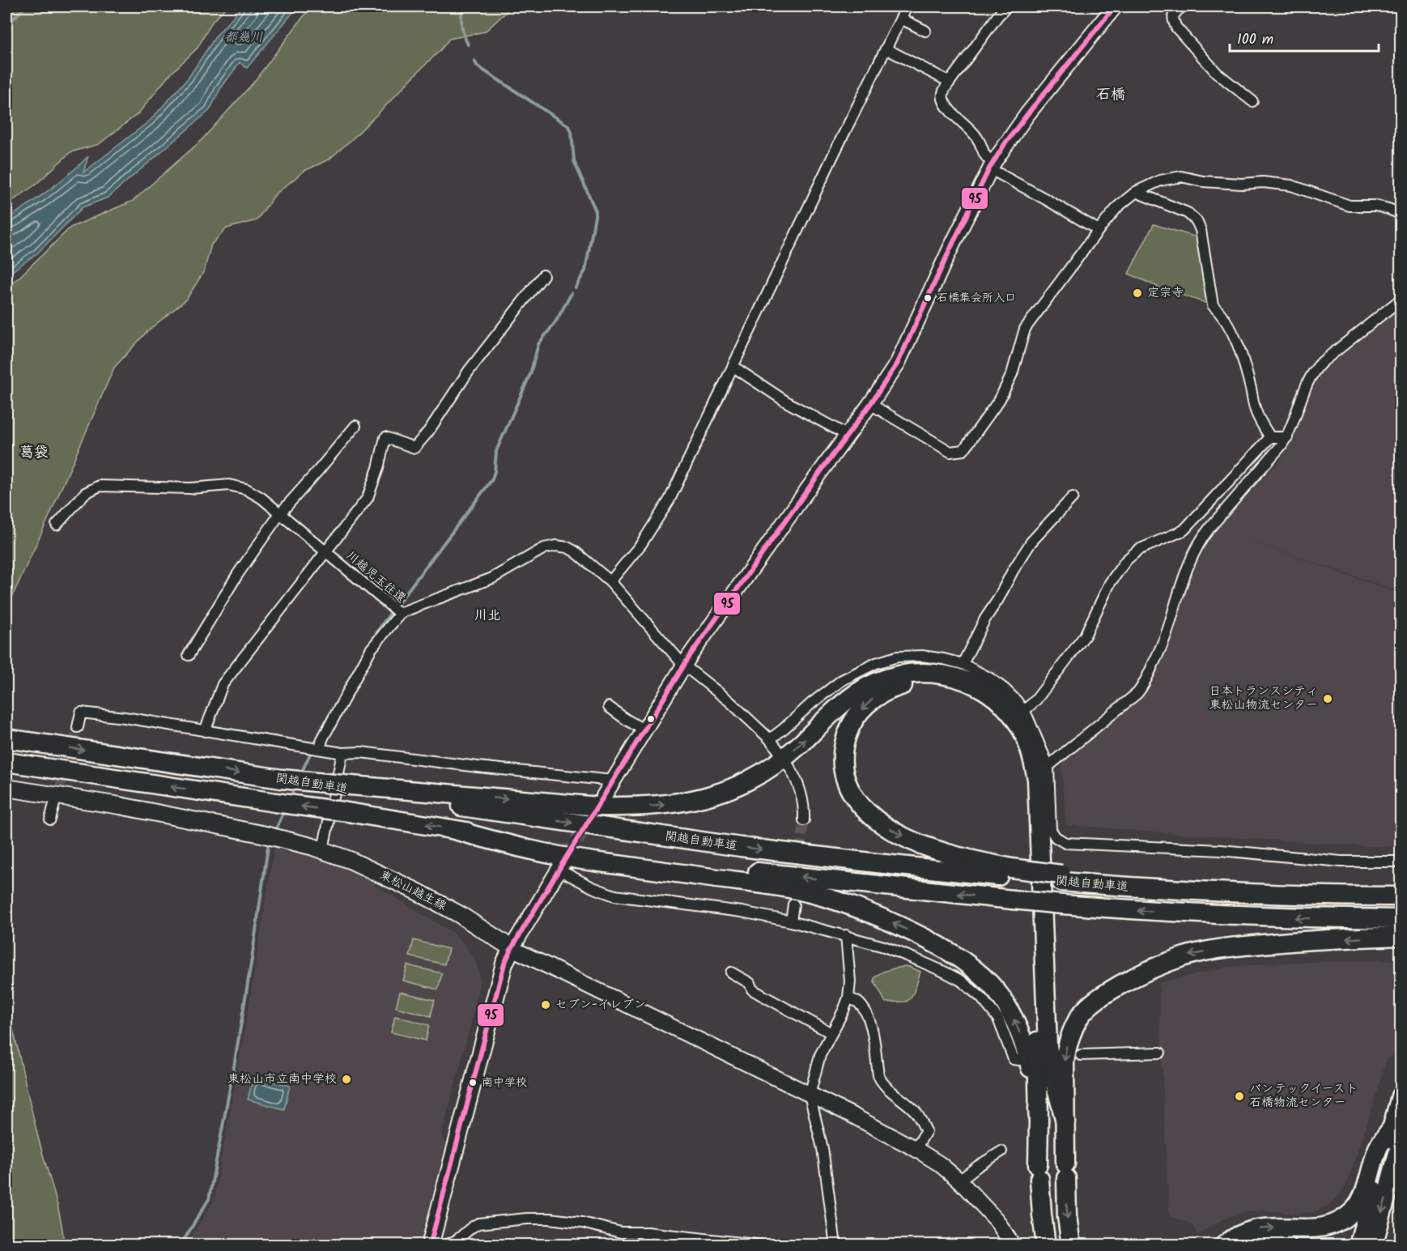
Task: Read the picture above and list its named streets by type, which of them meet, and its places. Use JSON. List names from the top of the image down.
{
  "streets": {
    "highway": ["関越自動車道"],
    "main road": ["東松山越生線"],
    "street": ["川越児玉往還"]
  },
  "districts": ["石橋", "葛袋", "川北"],
  "water": ["都幾川"],
  "places": [
    "定宗寺",
    "石橋集会所入口",
    "日本トランスシティ 東松山物流センター",
    "セブン-イレブン",
    "東松山市立南中学校",
    "南中学校",
    "バンテックイースト 石橋物流センター"
  ],
  "lines": ["transit line 95"],
  "scale_bar": "100 m"
}
